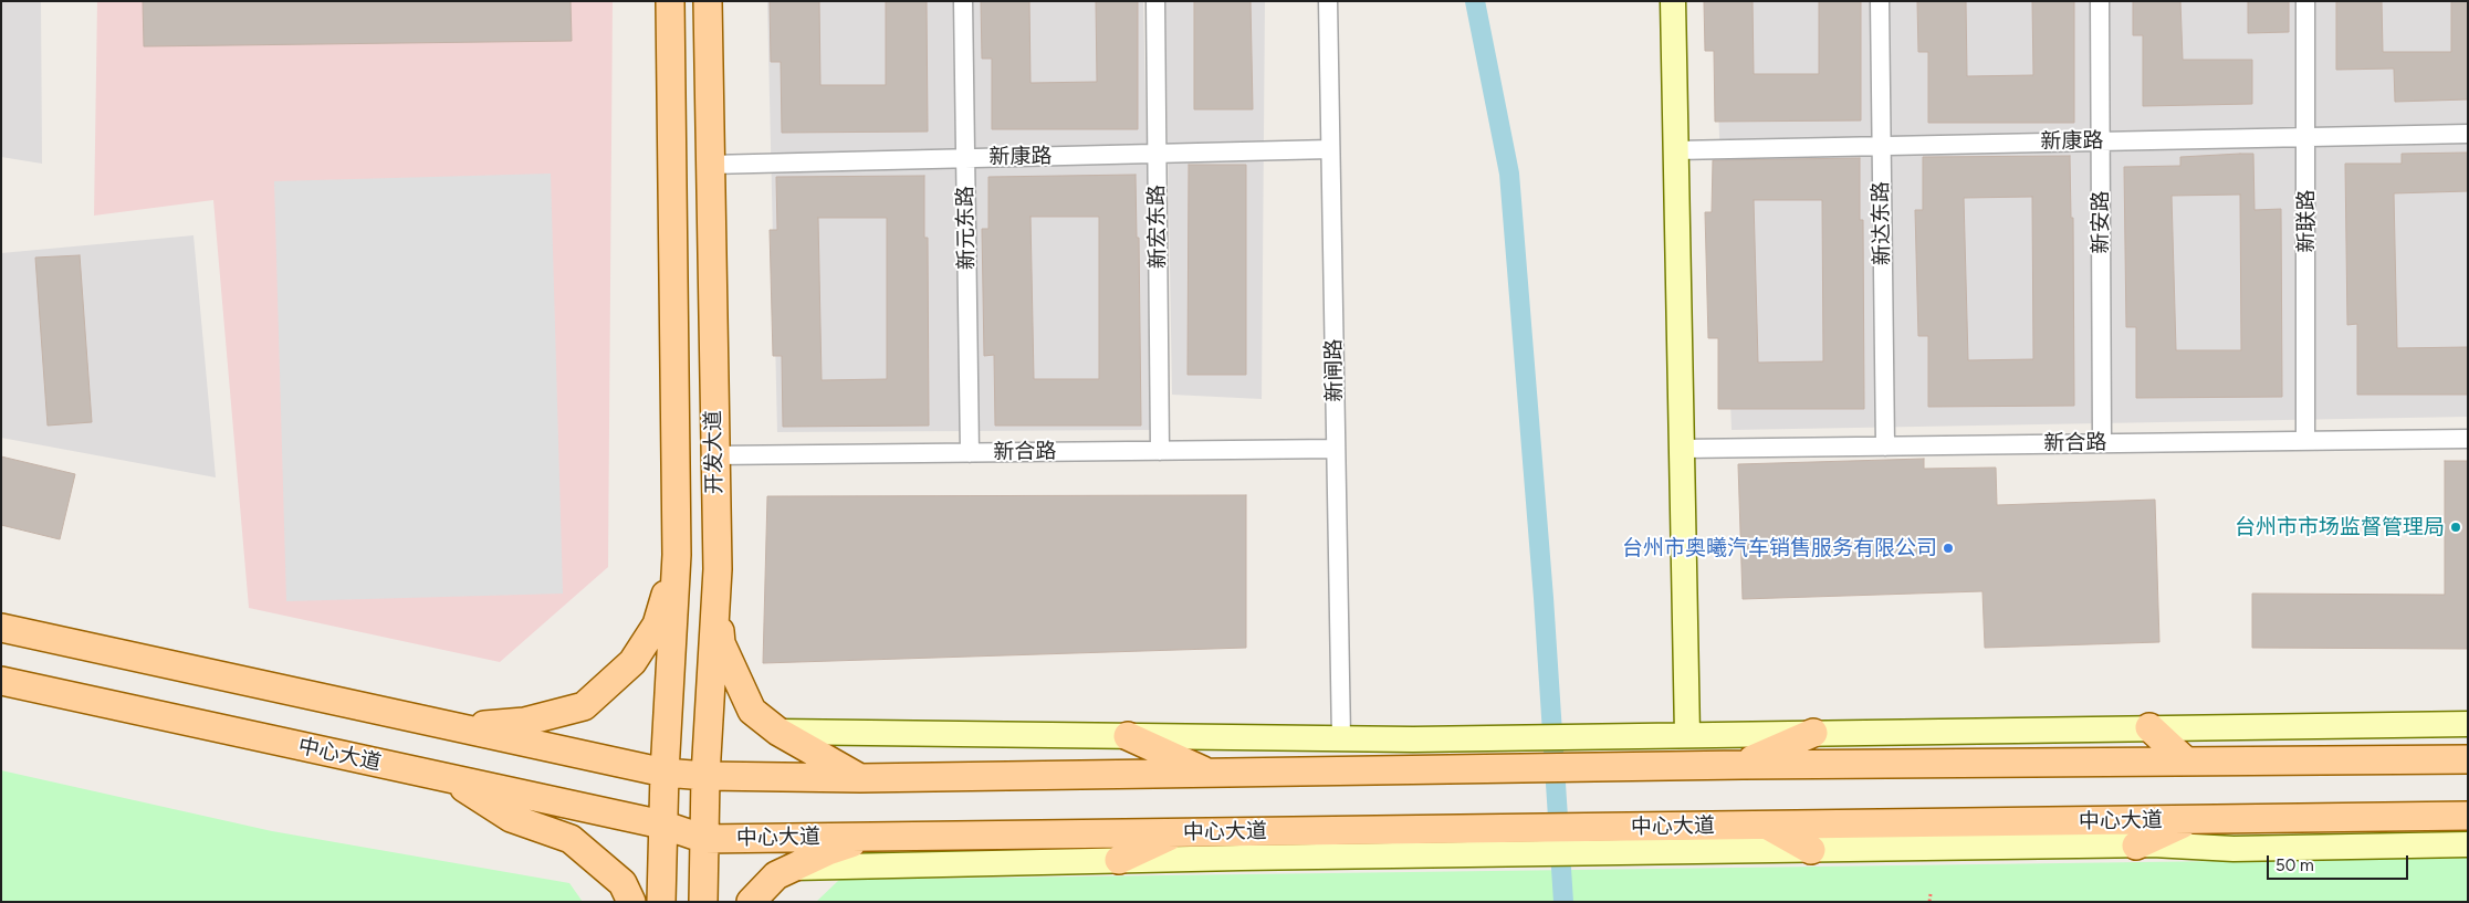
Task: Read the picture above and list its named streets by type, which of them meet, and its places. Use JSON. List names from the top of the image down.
{
  "streets": {
    "main road": ["开发大道", "中心大道"],
    "street": [
      "新康路",
      "新联路",
      "新安路",
      "新达东路",
      "新宏东路",
      "新元东路",
      "新闸路",
      "新合路"
    ]
  },
  "crossings": [
    ["新康路", "新联路"],
    ["新康路", "新安路"],
    ["新康路", "新达东路"],
    ["新康路", "新宏东路"],
    ["新康路", "新元东路"],
    ["新康路", "新闸路"],
    ["新康路", "开发大道"],
    ["新联路", "新合路"],
    ["新安路", "新合路"],
    ["新达东路", "新合路"],
    ["新宏东路", "新合路"],
    ["新元东路", "新合路"],
    ["新闸路", "新合路"],
    ["新合路", "开发大道"],
    ["开发大道", "中心大道"]
  ],
  "places": ["台州市市场监督管理局", "台州市奥曦汽车销售服务有限公司"],
  "scale_bar": "50 m"
}
